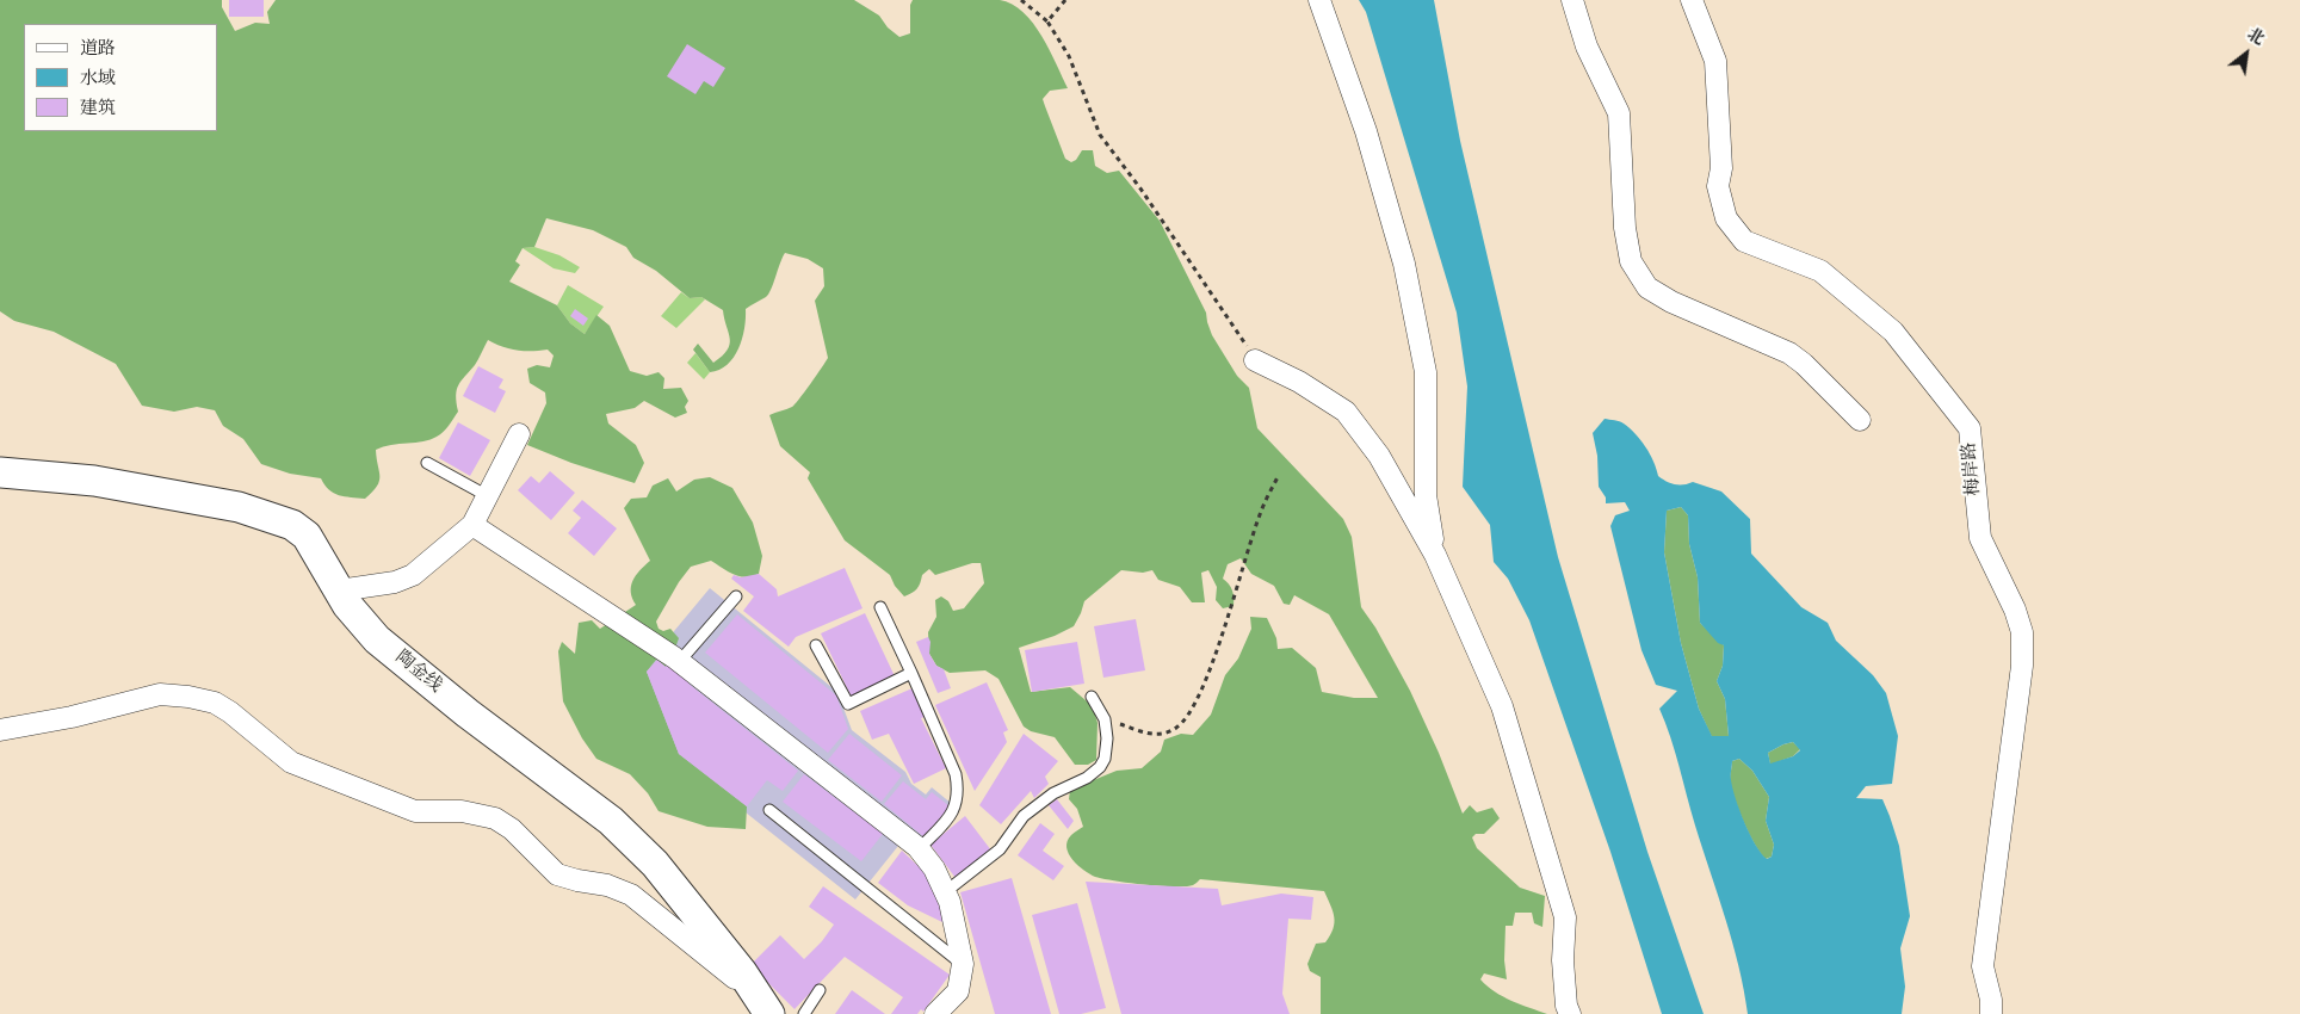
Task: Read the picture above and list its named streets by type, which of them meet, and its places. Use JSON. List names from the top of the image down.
{
  "streets": {
    "street": ["梅岸路", "陶金线"]
  },
  "legend": ["道路", "水域", "建筑"],
  "north": "top right"
}
